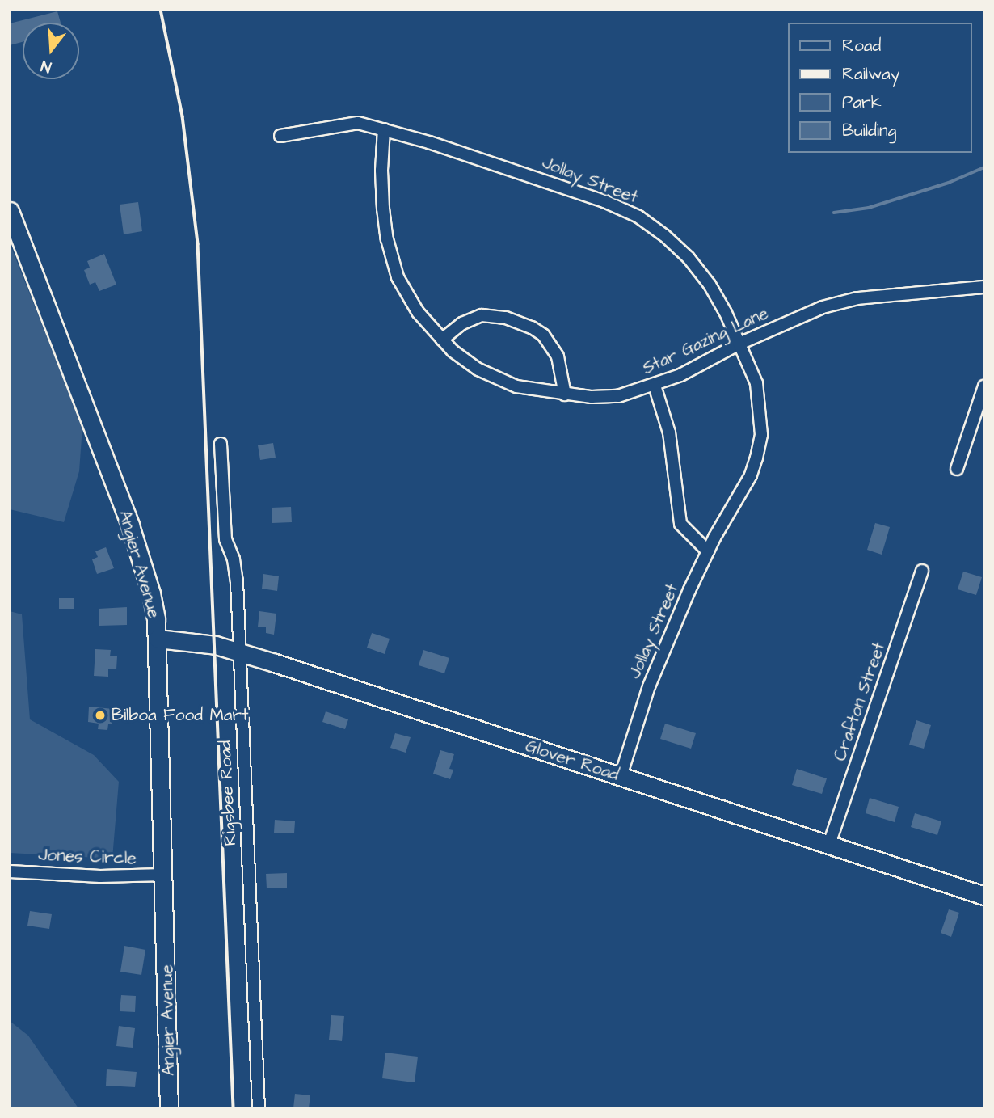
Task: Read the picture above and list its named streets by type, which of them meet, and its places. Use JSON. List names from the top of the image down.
{
  "streets": {
    "main road": ["Angier Avenue", "Glover Road"],
    "street": [
      "Jollay Street",
      "Star Gazing Lane",
      "Crafton Street",
      "Rigsbee Road",
      "Jones Circle"
    ]
  },
  "crossings": [
    ["Jollay Street", "Star Gazing Lane"],
    ["Jollay Street", "Glover Road"],
    ["Angier Avenue", "Glover Road"],
    ["Angier Avenue", "Jones Circle"],
    ["Crafton Street", "Glover Road"],
    ["Glover Road", "Rigsbee Road"]
  ],
  "places": ["Bilboa Food Mart"],
  "legend": [
    "Road",
    "Railway",
    "Park",
    "Building"
  ],
  "north": "bottom"
}
